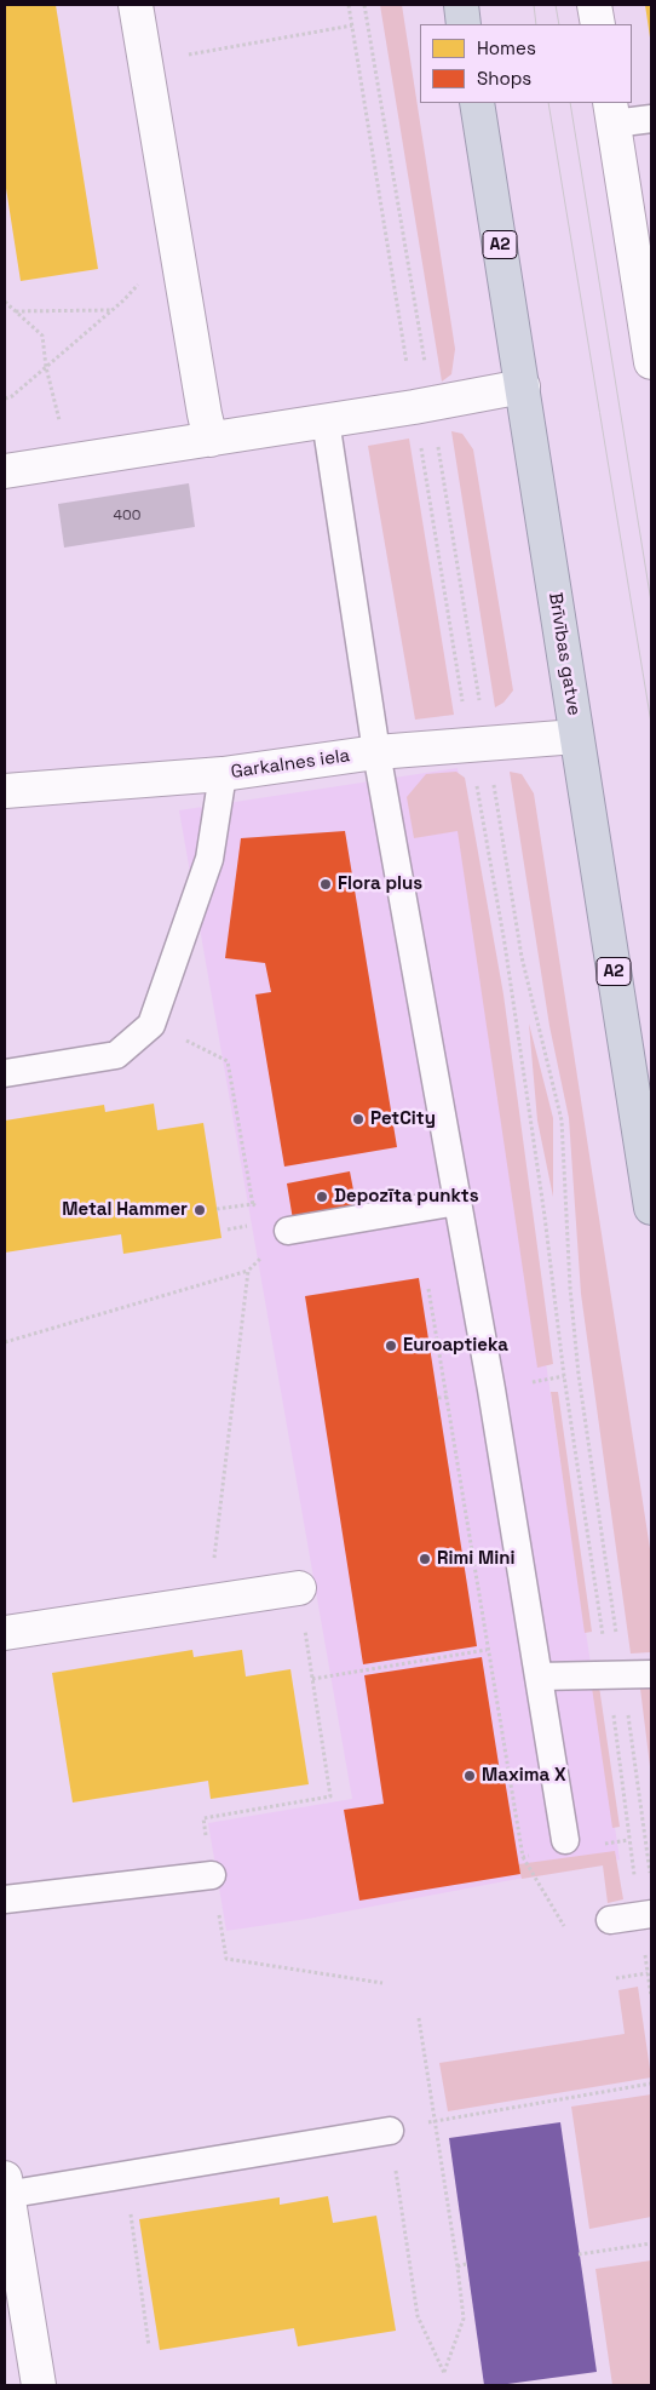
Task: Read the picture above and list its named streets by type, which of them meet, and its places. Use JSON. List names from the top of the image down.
{
  "streets": {
    "highway": ["A2", "Brīvības gatve"],
    "street": ["Garkalnes iela"]
  },
  "crossings": [
    ["Brīvības gatve", "Garkalnes iela"]
  ],
  "places": [
    "Flora plus",
    "PetCity",
    "Depozīta punkts",
    "Metal Hammer",
    "Euroaptieka",
    "Rimi Mini",
    "Maxima X"
  ],
  "house_numbers": ["400"],
  "legend": ["Homes", "Shops"]
}
